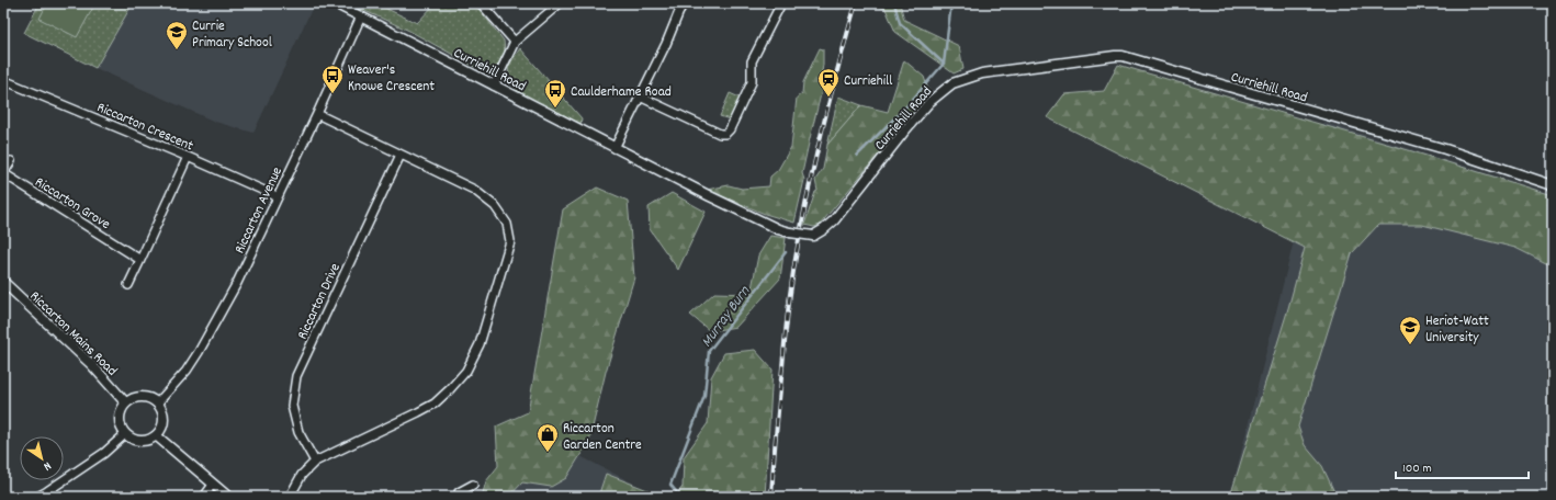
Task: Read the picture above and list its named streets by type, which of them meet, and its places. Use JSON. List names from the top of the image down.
{
  "streets": {
    "street": [
      "Curriehill Road",
      "Riccarton Crescent",
      "Riccarton Grove",
      "Riccarton Avenue",
      "Riccarton Drive",
      "Riccarton Mains Road"
    ]
  },
  "crossings": [
    ["Curriehill Road", "Riccarton Avenue"],
    ["Riccarton Crescent", "Riccarton Avenue"],
    ["Riccarton Avenue", "Riccarton Mains Road"]
  ],
  "water": ["Murray Burn"],
  "places": {
    "school or university": ["Currie Primary School", "Heriot-Watt University"],
    "bus stop": ["Weaver's Knowe Crescent", "Caulderhame Road"],
    "station": ["Curriehill"],
    "shop": ["Riccarton Garden Centre"]
  },
  "scale_bar": "100 m",
  "north": "bottom right"
}
